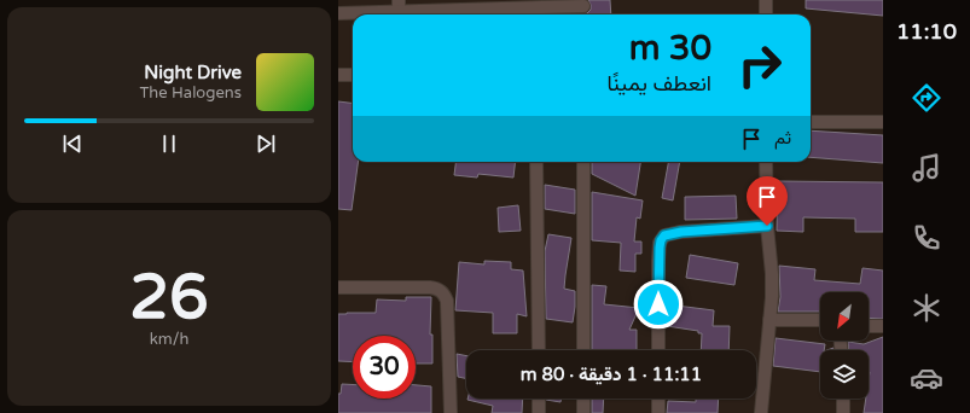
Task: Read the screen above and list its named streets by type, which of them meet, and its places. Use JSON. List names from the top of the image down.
{
  "north": "bottom left",
  "page": {
    "tabs": "11:10",
    "turn": ["30 m", "انعطف يمينًا"],
    "song": ["Night Drive", "The Halogens"],
    "then": "ثم",
    "tile": ["26", "km/h"],
    "limit": "30",
    "trip": "11:11 · 1 دقيقة · 80 m"
  }
}
